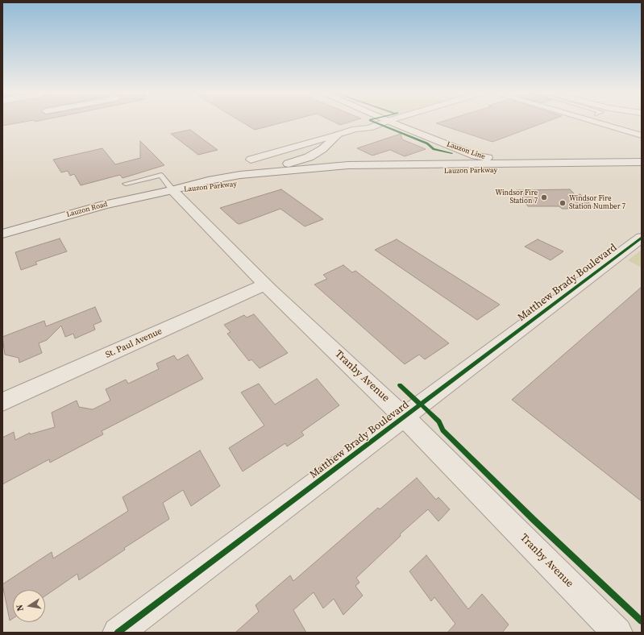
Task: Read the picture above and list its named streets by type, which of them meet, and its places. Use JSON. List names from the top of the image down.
{
  "streets": {
    "main road": ["Lauzon Line", "Lauzon Parkway", "Lauzon Road"],
    "street": ["Matthew Brady Boulevard", "St. Paul Avenue", "Tranby Avenue"]
  },
  "crossings": [
    ["Lauzon Line", "Lauzon Parkway"],
    ["Lauzon Parkway", "Lauzon Road"],
    ["Lauzon Parkway", "Tranby Avenue"],
    ["Lauzon Road", "Tranby Avenue"],
    ["Matthew Brady Boulevard", "Tranby Avenue"],
    ["St. Paul Avenue", "Tranby Avenue"]
  ],
  "places": ["Windsor Fire Station 7", "Windsor Fire Station Number 7"],
  "north": "left"
}
